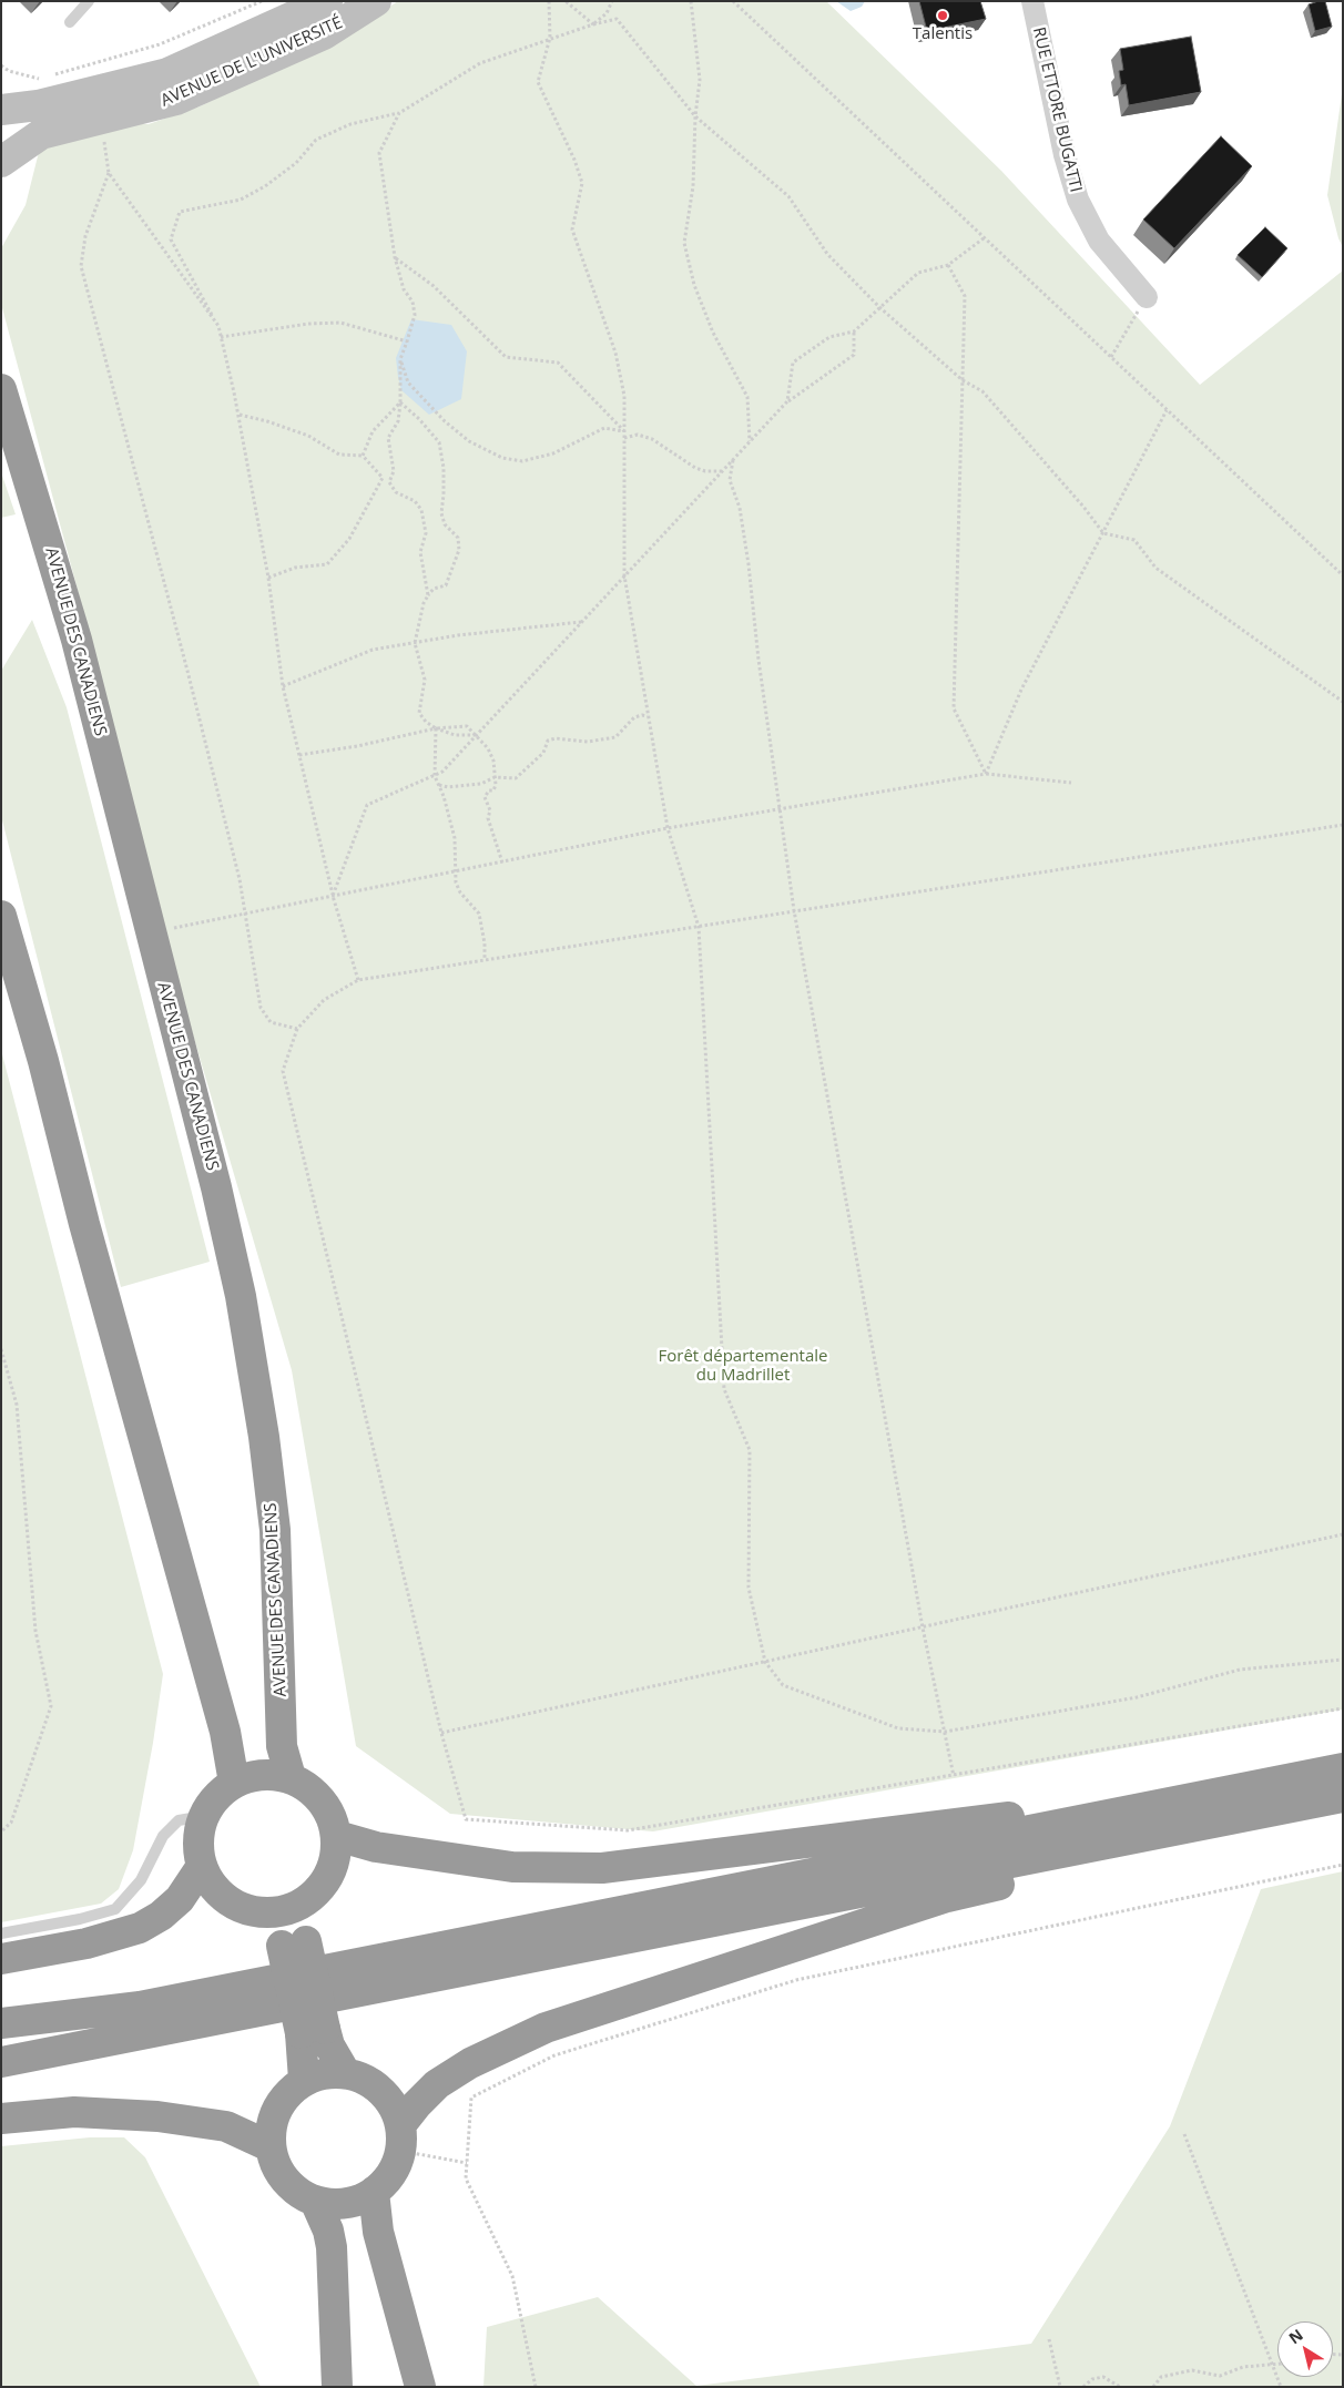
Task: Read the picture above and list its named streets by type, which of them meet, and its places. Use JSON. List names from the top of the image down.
{
  "streets": {
    "highway": ["AVENUE DES CANADIENS"],
    "street": ["AVENUE DE L'UNIVERSITÉ", "RUE ETTORE BUGATTI"]
  },
  "parks": ["Forêt départementale du Madrillet"],
  "places": ["Talentis"],
  "north": "top left"
}
